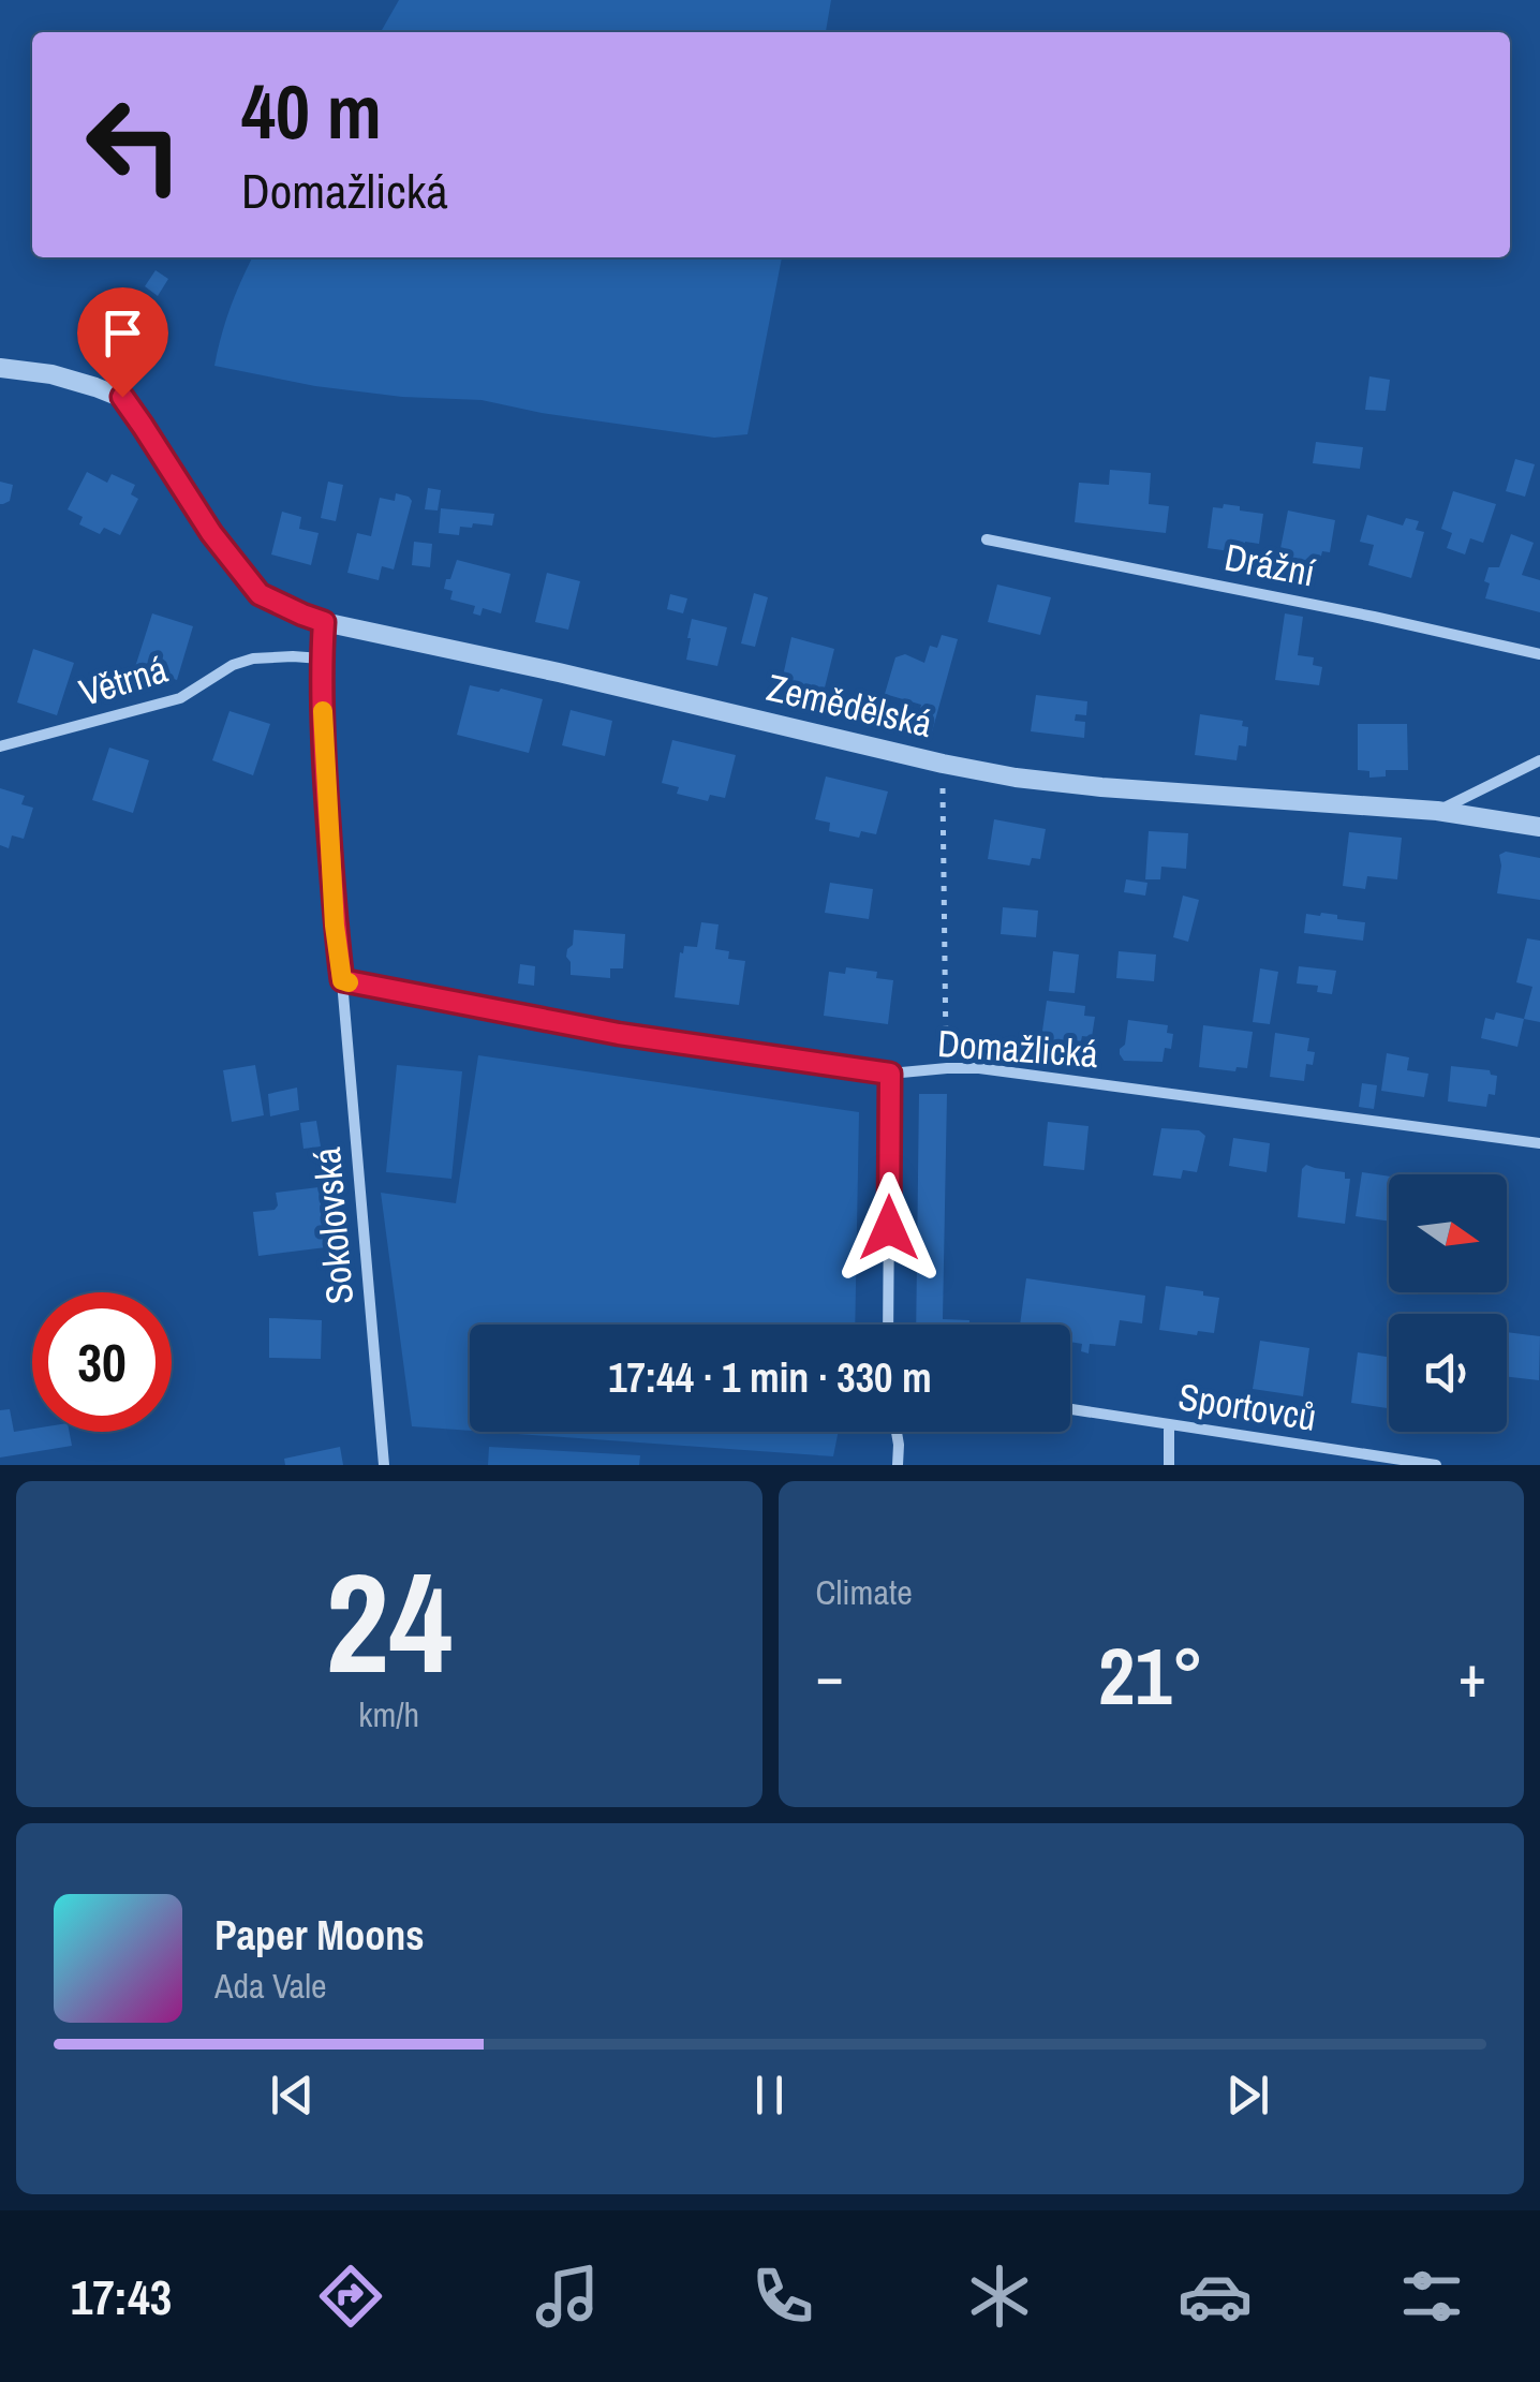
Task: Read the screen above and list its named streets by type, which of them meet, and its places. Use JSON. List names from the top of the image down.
{
  "streets": {
    "street": [
      "Drážní",
      "Větrná",
      "Zemědělská",
      "Domažlická",
      "Sokolovská",
      "Sportovců"
    ]
  },
  "crossings": [
    ["Domažlická", "Sokolovská"]
  ],
  "north": "right",
  "page": {
    "turn": ["40 m", "Domažlická"],
    "limit": "30",
    "trip": "17:44 · 1 min · 330 m",
    "tile": [
      ["24", "km/h"],
      "Climate"
    ],
    "heat": ["−", "21°", "+"],
    "song": ["Paper Moons", "Ada Vale"],
    "tabs": "17:43"
  }
}
